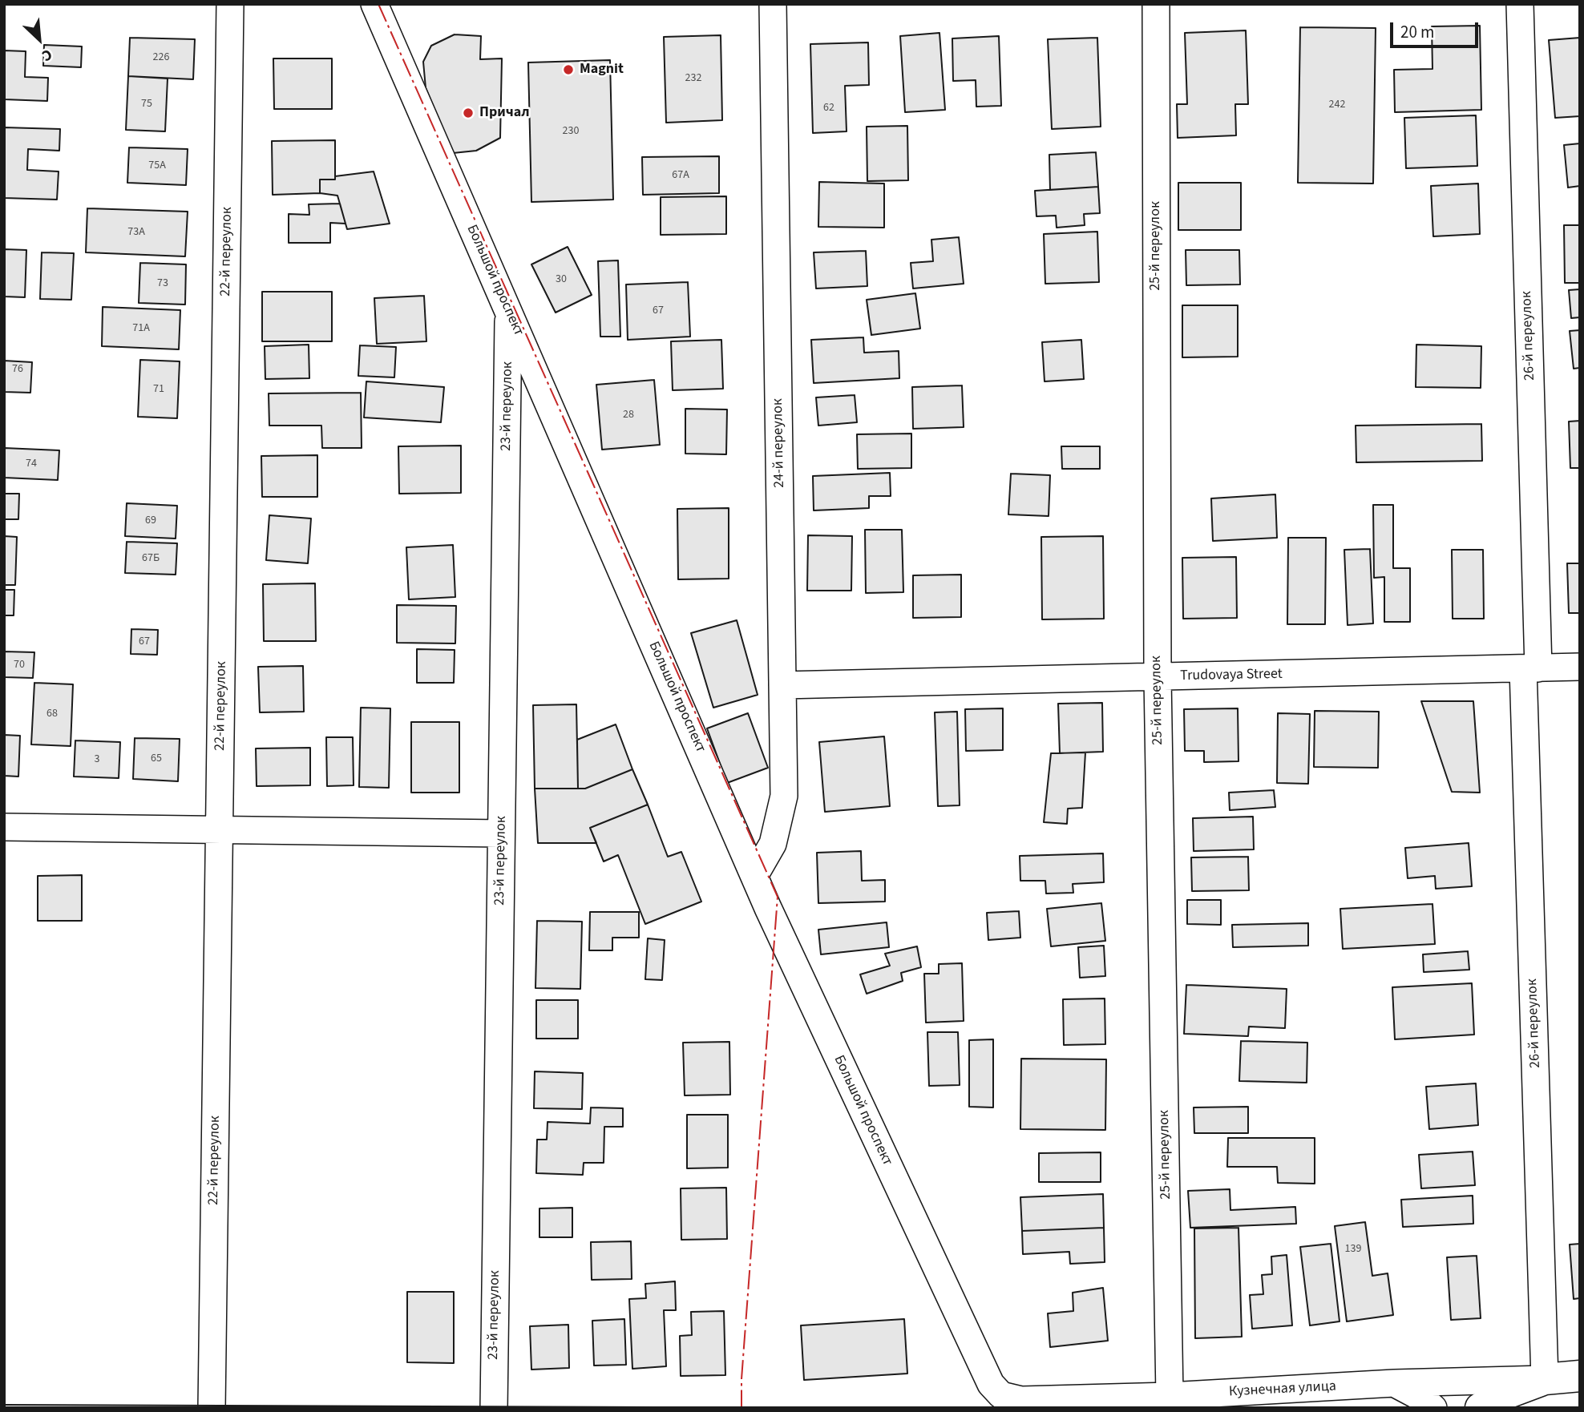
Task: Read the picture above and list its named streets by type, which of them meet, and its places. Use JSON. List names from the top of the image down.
{
  "streets": {
    "street": [
      "25-й переулок",
      "22-й переулок",
      "Большой проспект",
      "26-й переулок",
      "23-й переулок",
      "24-й переулок",
      "Trudovaya Street",
      "Кузнечная улица"
    ]
  },
  "crossings": [
    ["25-й переулок", "Trudovaya Street"],
    ["25-й переулок", "Кузнечная улица"],
    ["Большой проспект", "23-й переулок"],
    ["Большой проспект", "24-й переулок"],
    ["Большой проспект", "Кузнечная улица"],
    ["26-й переулок", "Trudovaya Street"],
    ["26-й переулок", "Кузнечная улица"],
    ["24-й переулок", "Trudovaya Street"]
  ],
  "places": ["Magnit", "Причал"],
  "house_numbers": [
    "226",
    "232",
    "75",
    "242",
    "62",
    "230",
    "75А",
    "67А",
    "73А",
    "30",
    "73",
    "67",
    "71А",
    "76",
    "71",
    "28",
    "74",
    "69",
    "67Б",
    "67",
    "70",
    "68",
    "65",
    "3",
    "139"
  ],
  "scale_bar": "20 m",
  "north": "bottom right"
}
